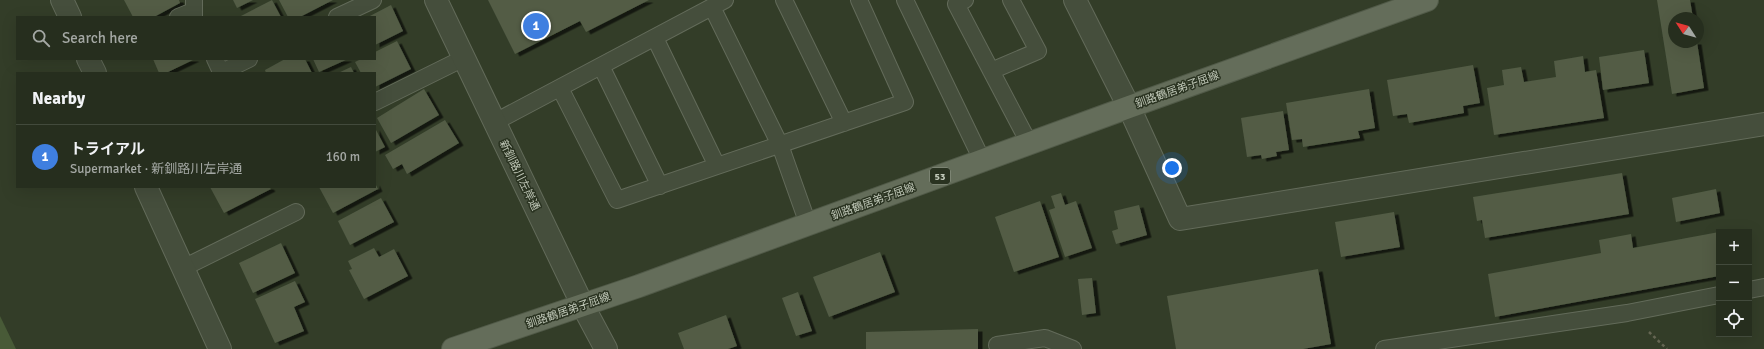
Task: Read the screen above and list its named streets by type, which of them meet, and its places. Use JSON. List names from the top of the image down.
{
  "streets": {
    "main road": ["釧路鶴居弟子屈線", "53"],
    "street": ["新釧路川左岸通"]
  },
  "crossings": [
    ["釧路鶴居弟子屈線", "新釧路川左岸通"]
  ],
  "north": "top left",
  "page": {
    "pins": "1",
    "search": "Search here",
    "heading": "Nearby",
    "list": [
      {
        "mark": "1",
        "name": "トライアル",
        "note": "Supermarket · 新釧路川左岸通",
        "value": "160 m"
      }
    ],
    "map_buttons": ["+", "−"]
  }
}
